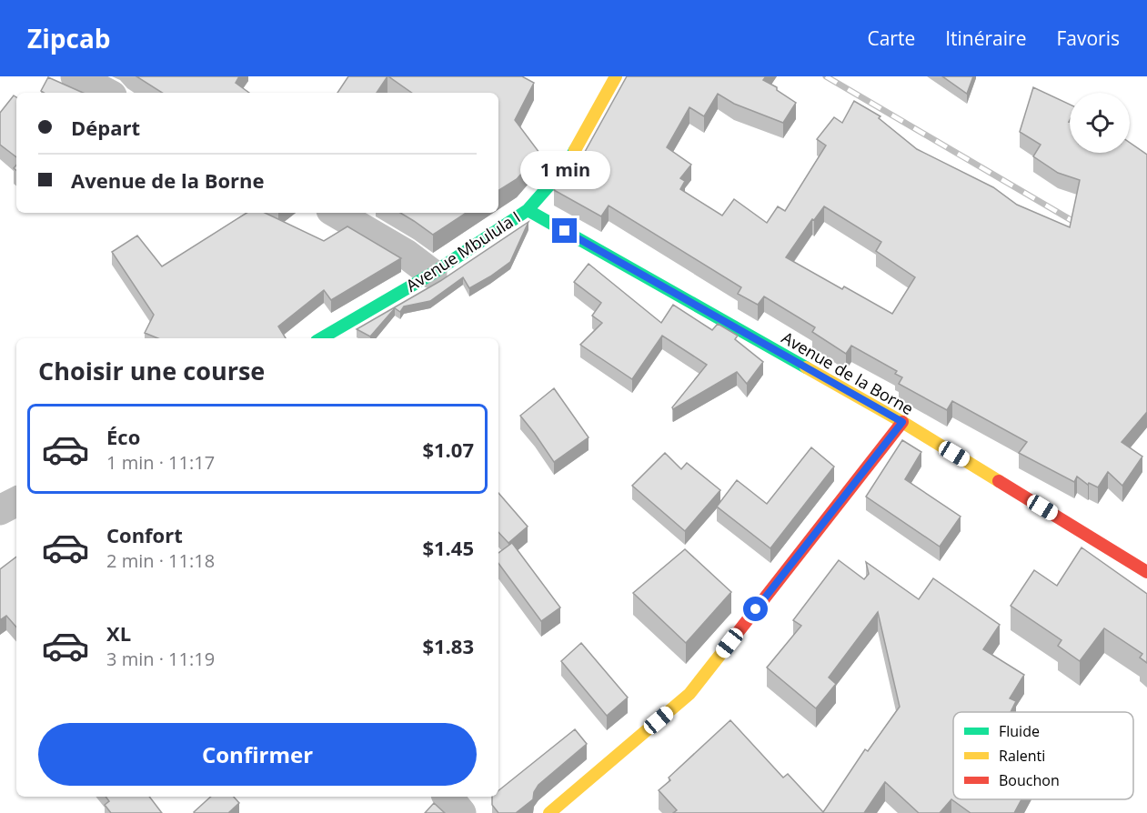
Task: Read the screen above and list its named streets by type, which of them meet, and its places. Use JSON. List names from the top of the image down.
{
  "streets": {
    "street": ["Avenue Mbulula I", "Avenue de la Borne"]
  },
  "crossings": [
    ["Avenue Mbulula I", "Avenue de la Borne"]
  ],
  "legend": ["Fluide", "Ralenti", "Bouchon"],
  "page": {
    "header": "Zipcab",
    "nav": ["Carte", "Itinéraire", "Favoris"],
    "banner": ["Départ", "Avenue de la Borne"],
    "bubble": "1 min",
    "heading": "Choisir une course",
    "list": [
      {
        "name": "Éco",
        "note": "1 min · 11:17",
        "value": "$1.07"
      },
      {
        "name": "Confort",
        "note": "2 min · 11:18",
        "value": "$1.45"
      },
      {
        "name": "XL",
        "note": "3 min · 11:19",
        "value": "$1.83"
      }
    ],
    "buttons": "Confirmer"
  }
}
